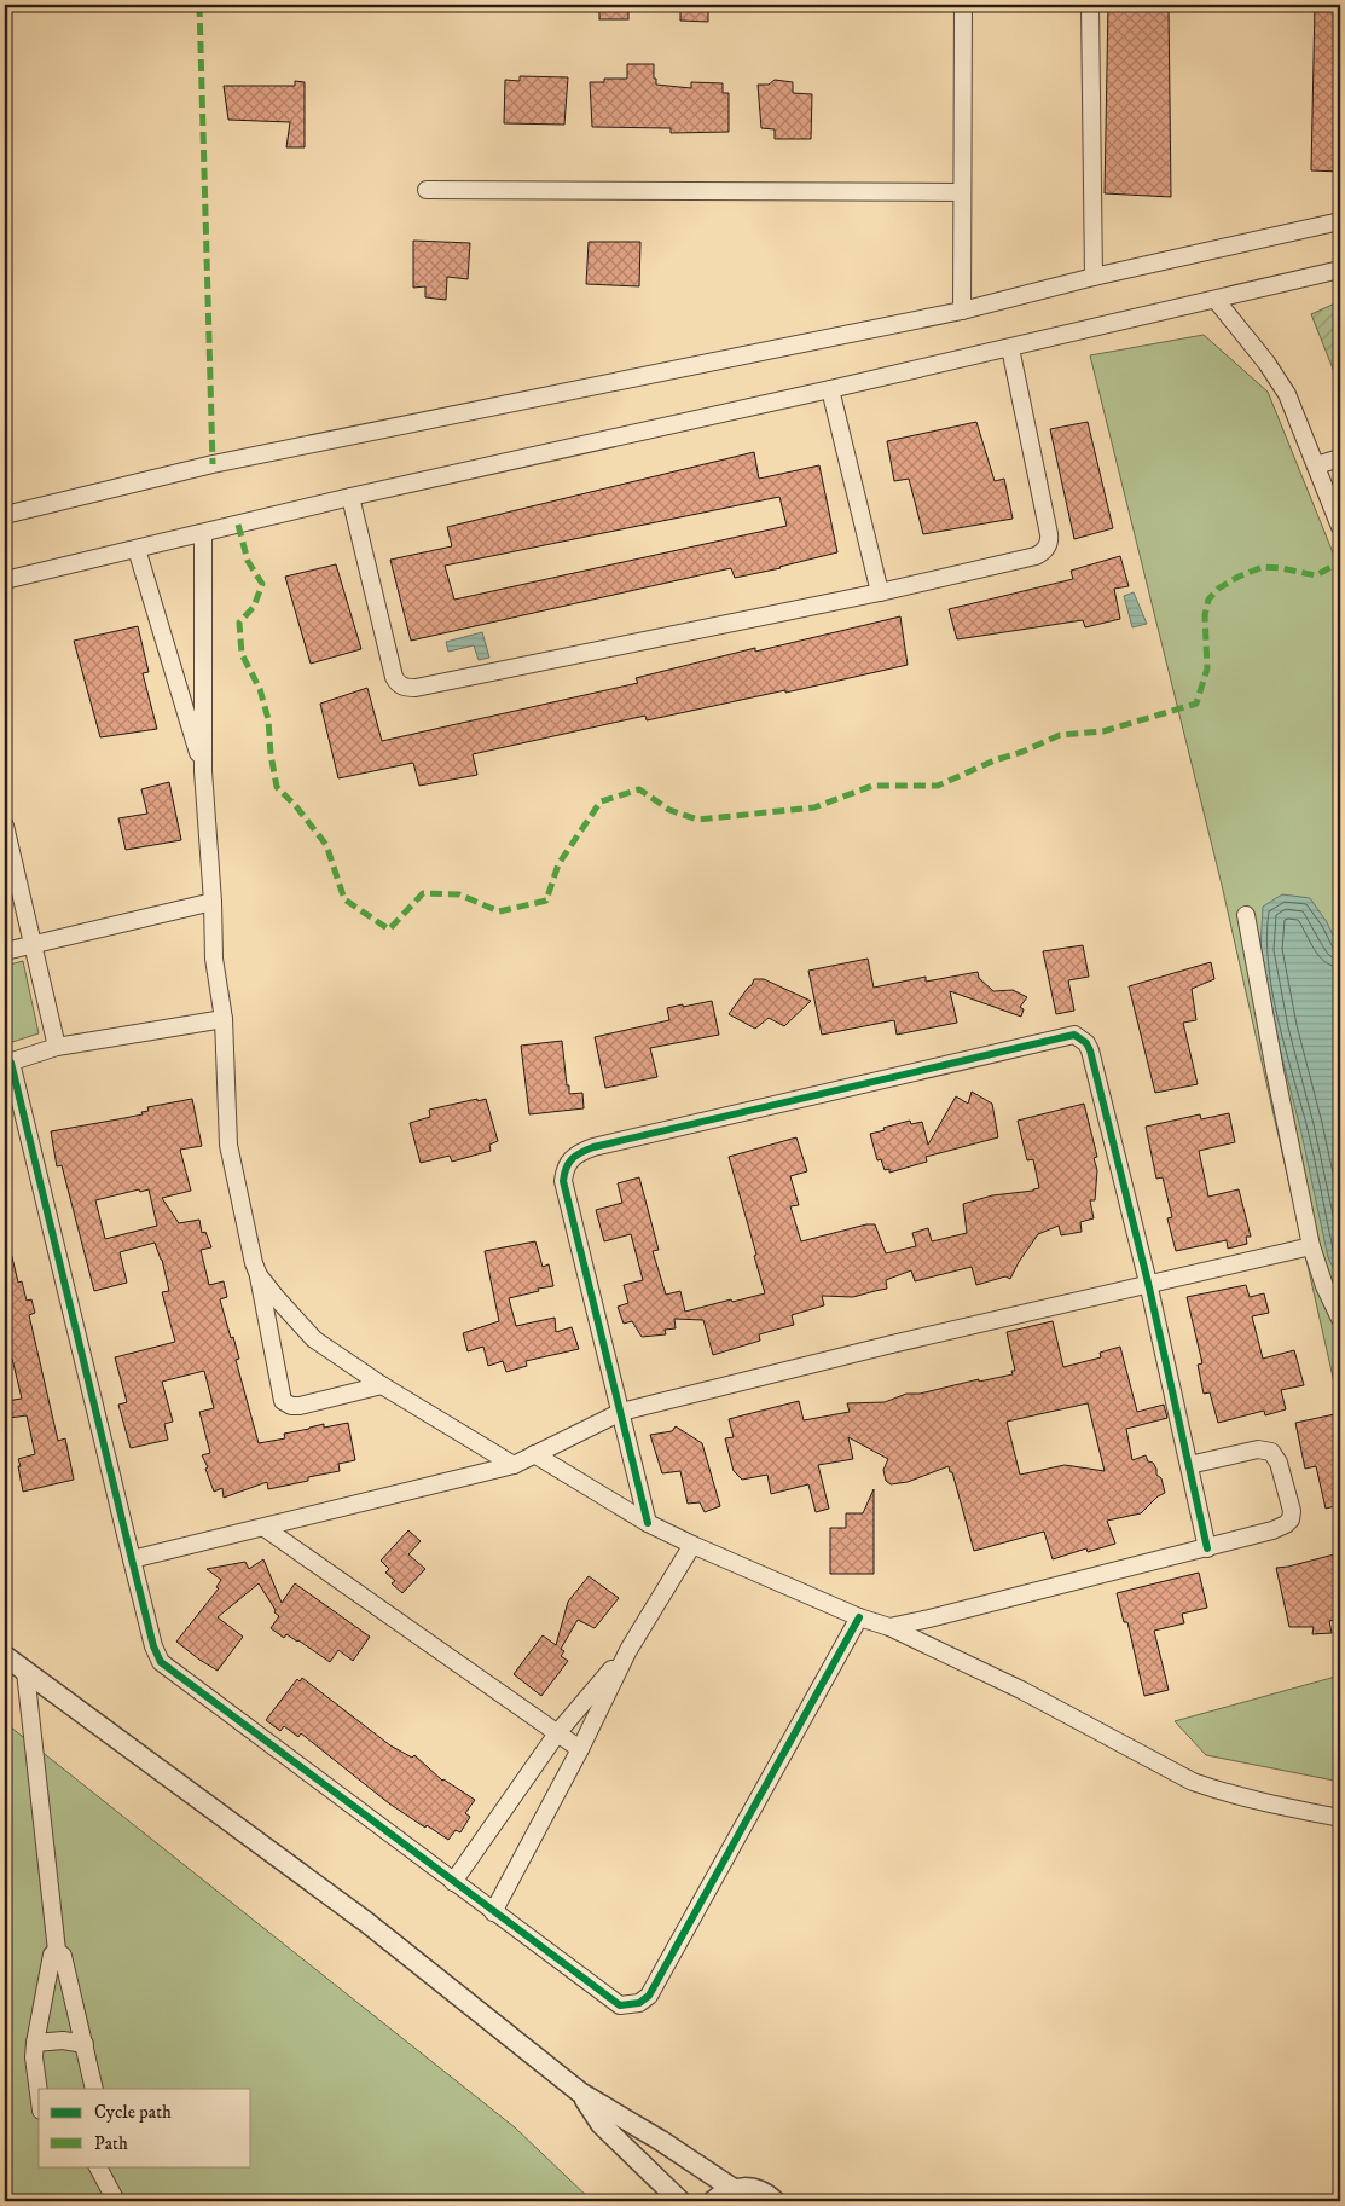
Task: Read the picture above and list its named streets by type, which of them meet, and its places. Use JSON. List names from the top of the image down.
{
  "legend": ["Cycle path", "Path"]
}
